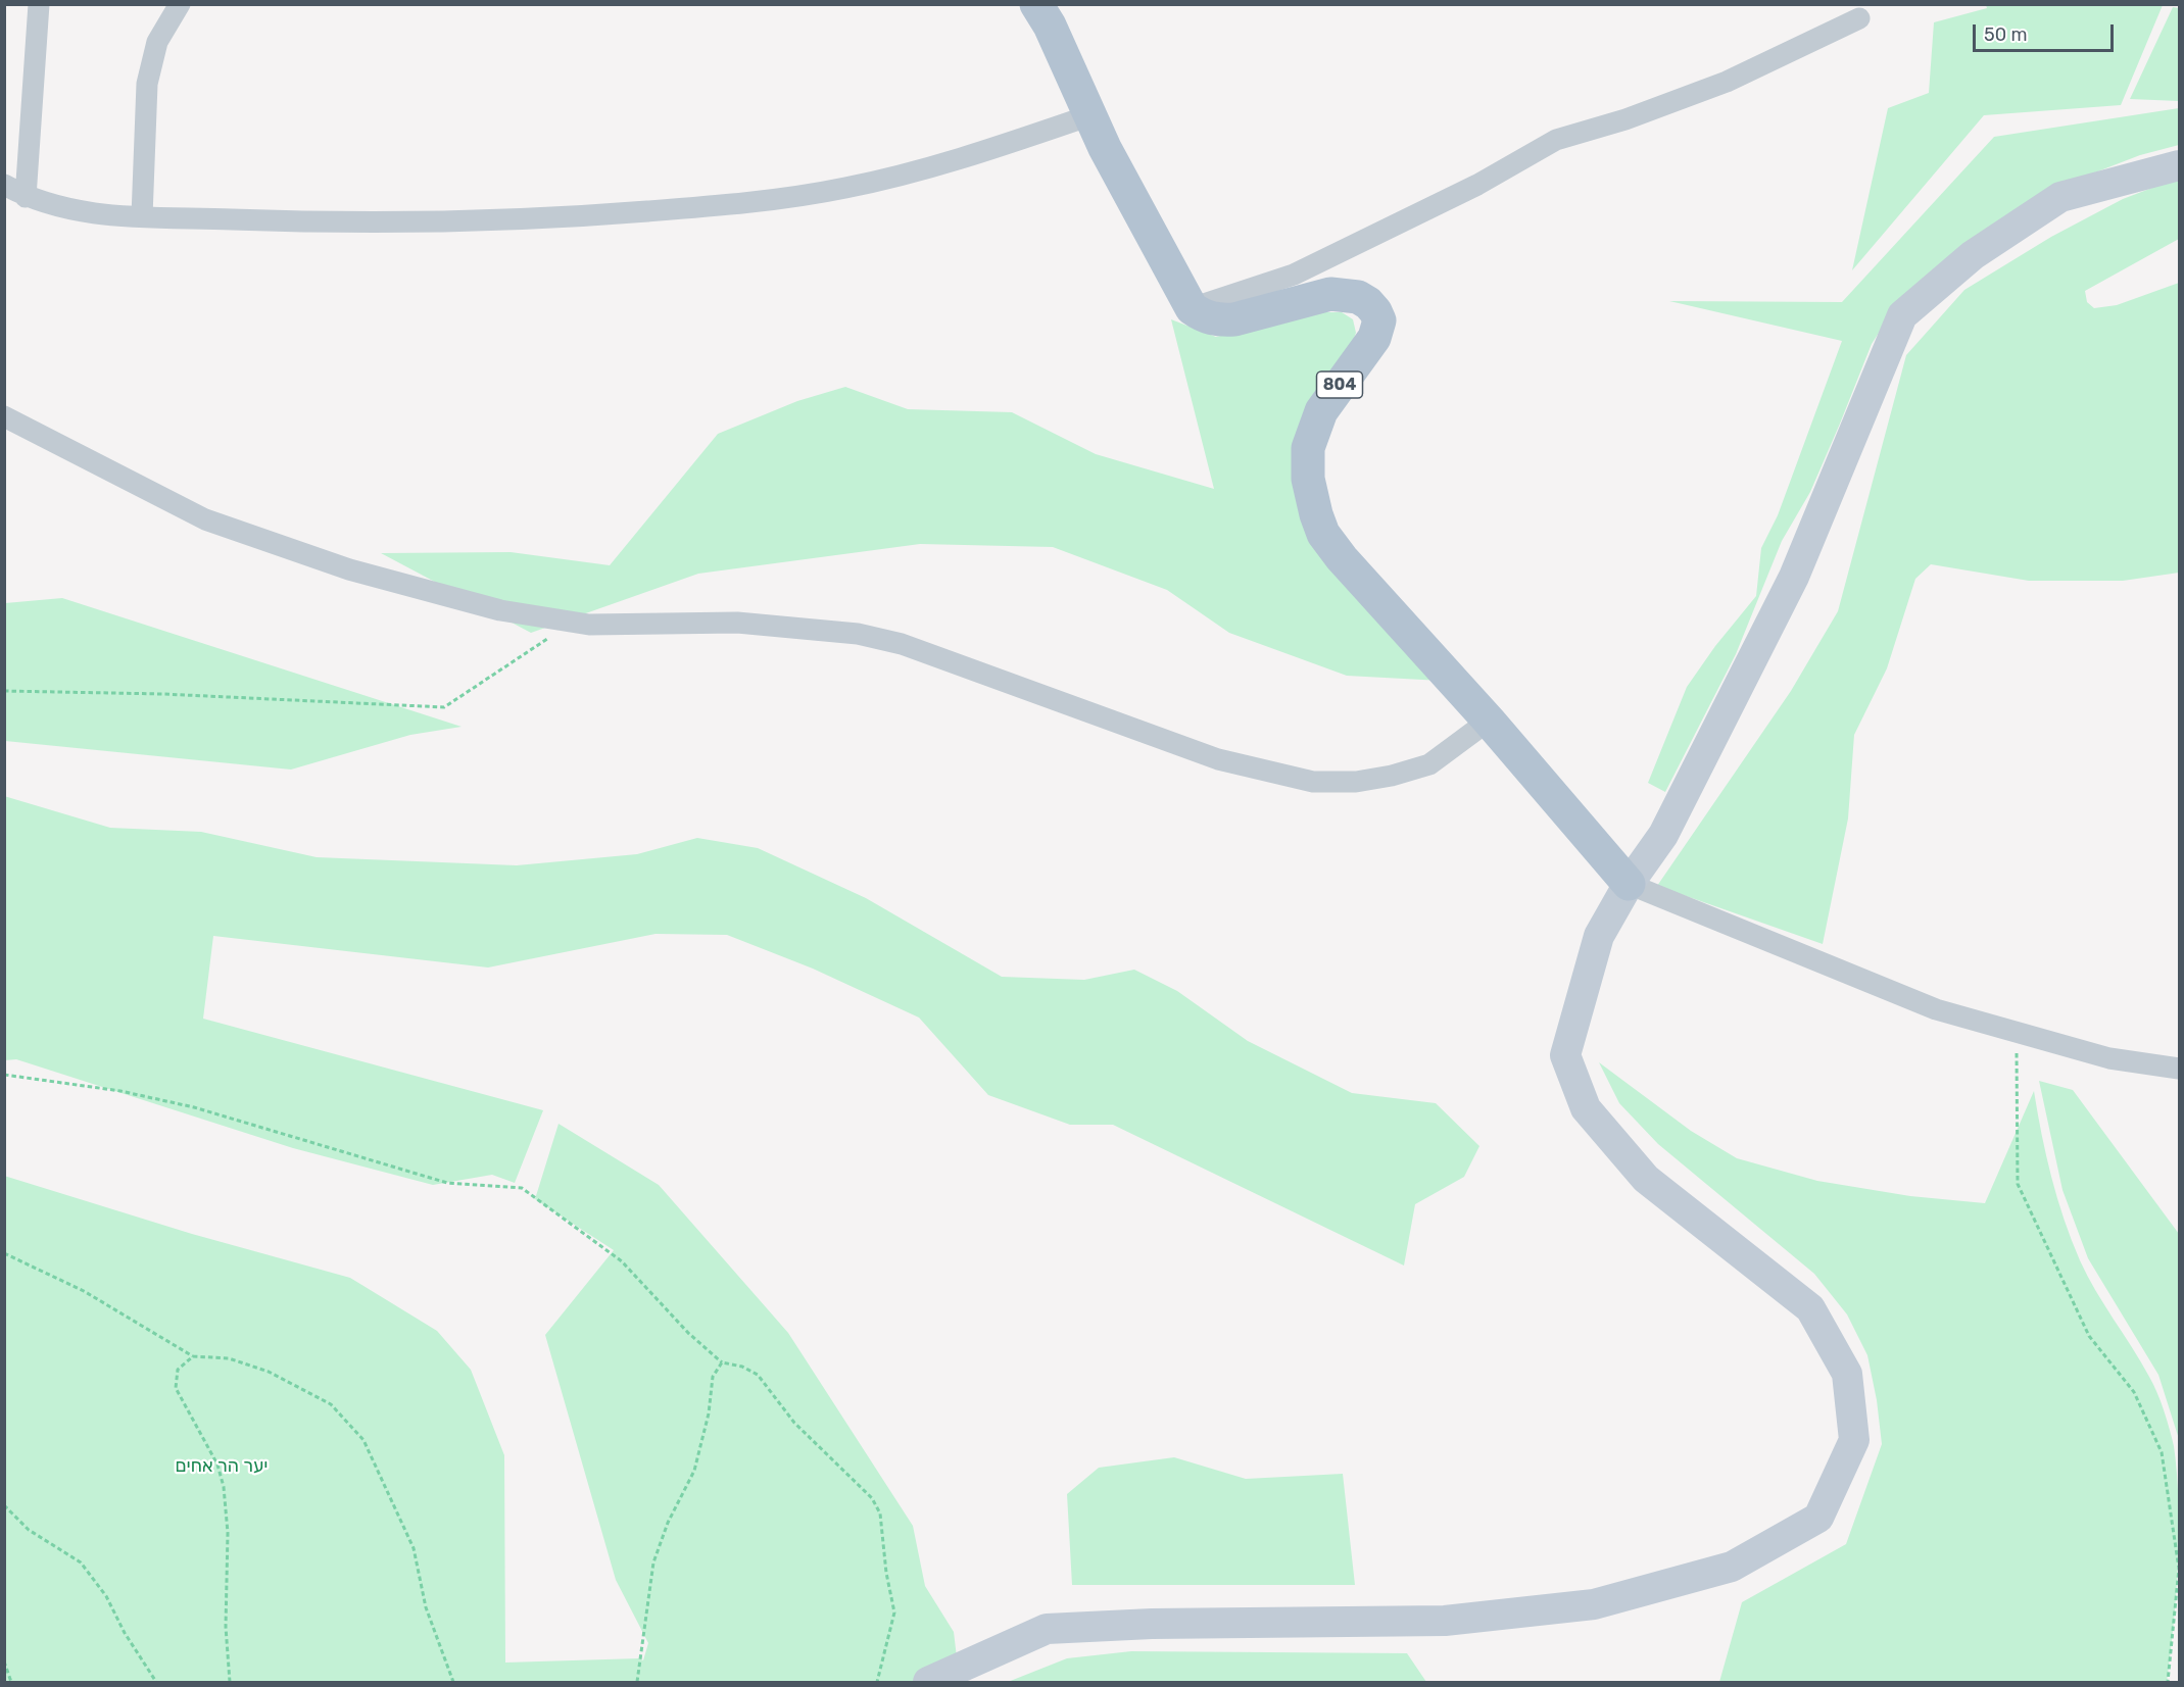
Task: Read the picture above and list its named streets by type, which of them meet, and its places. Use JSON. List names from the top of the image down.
{
  "streets": {
    "main road": ["804"]
  },
  "parks": ["יער הר אחים"],
  "scale_bar": "50 m"
}
